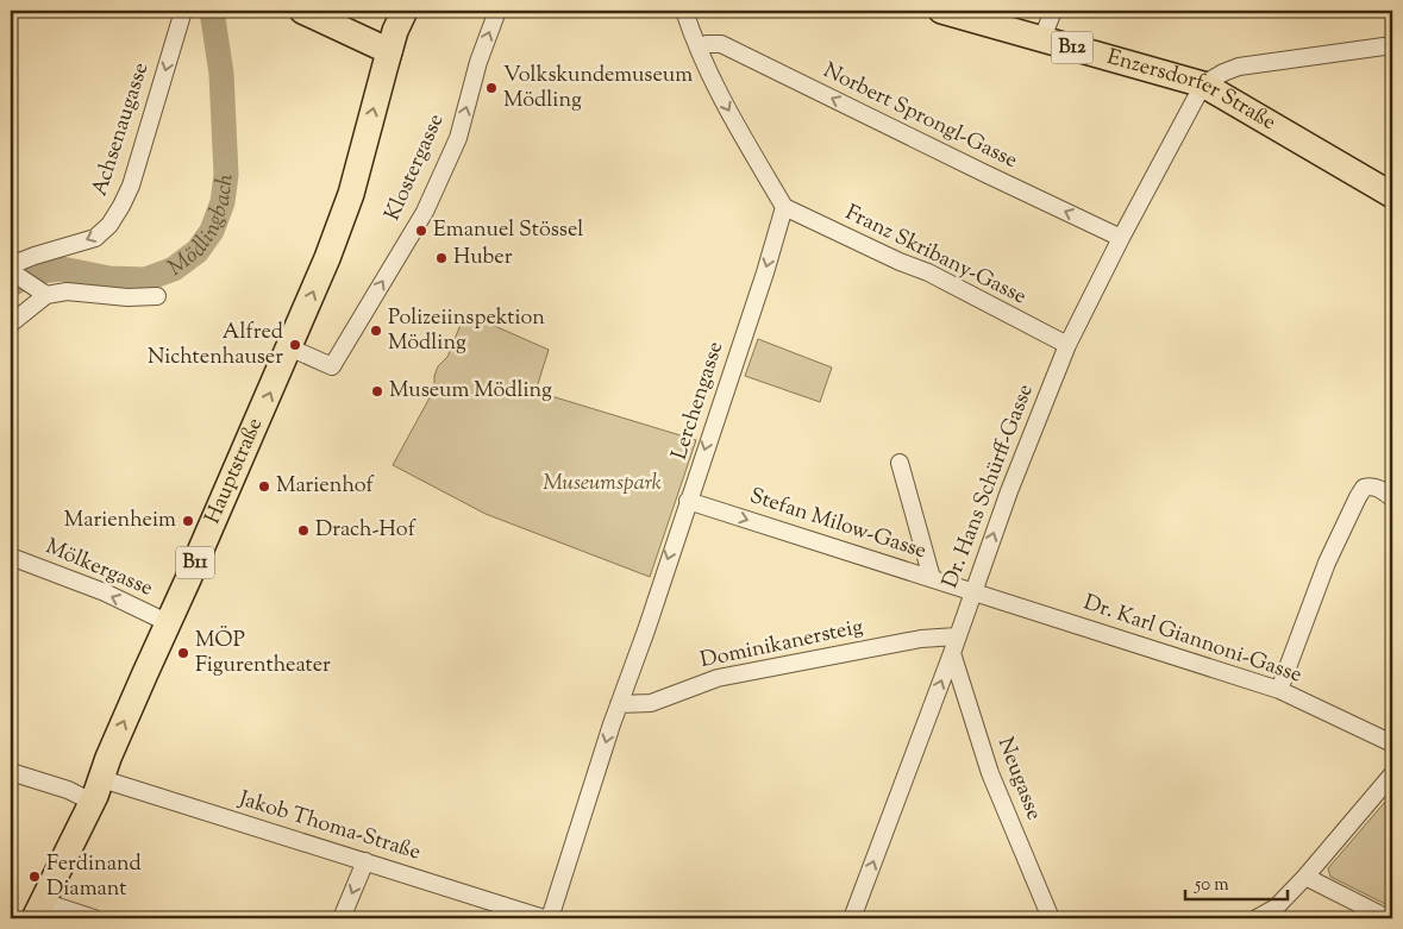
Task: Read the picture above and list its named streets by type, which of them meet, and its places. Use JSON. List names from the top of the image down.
{
  "streets": {
    "main road": [
      "B12",
      "Enzersdorfer Straße",
      "Hauptstraße",
      "B11"
    ],
    "street": [
      "Norbert Sprongl-Gasse",
      "Achsenaugasse",
      "Klostergasse",
      "Franz Skribany-Gasse",
      "Lerchengasse",
      "Dr. Hans Schürff-Gasse",
      "Stefan Milow-Gasse",
      "Mölkergasse",
      "Dr. Karl Giannoni-Gasse",
      "Dominikanersteig",
      "Neugasse",
      "Jakob Thoma-Straße"
    ]
  },
  "crossings": [
    ["Enzersdorfer Straße", "Dr. Hans Schürff-Gasse"],
    ["Norbert Sprongl-Gasse", "Dr. Hans Schürff-Gasse"],
    ["Klostergasse", "Hauptstraße"],
    ["Franz Skribany-Gasse", "Lerchengasse"],
    ["Franz Skribany-Gasse", "Dr. Hans Schürff-Gasse"],
    ["Lerchengasse", "Stefan Milow-Gasse"],
    ["Lerchengasse", "Dominikanersteig"],
    ["Hauptstraße", "Mölkergasse"],
    ["Hauptstraße", "Jakob Thoma-Straße"],
    ["Dr. Hans Schürff-Gasse", "Stefan Milow-Gasse"],
    ["Dr. Hans Schürff-Gasse", "Dr. Karl Giannoni-Gasse"],
    ["Dr. Hans Schürff-Gasse", "Dominikanersteig"],
    ["Dr. Hans Schürff-Gasse", "Neugasse"],
    ["Stefan Milow-Gasse", "Dr. Karl Giannoni-Gasse"]
  ],
  "one_way": [
    "Norbert Sprongl-Gasse",
    "Achsenaugasse",
    "Klostergasse",
    "Lerchengasse",
    "Hauptstraße",
    "Dr. Hans Schürff-Gasse",
    "Stefan Milow-Gasse",
    "Mölkergasse"
  ],
  "water": ["Mödlingbach"],
  "parks": ["Museumspark"],
  "places": [
    "Volkskundemuseum Mödling",
    "Emanuel Stössel",
    "Huber",
    "Polizeiinspektion Mödling",
    "Alfred Nichtenhauser",
    "Museum Mödling",
    "Marienhof",
    "Marienheim",
    "Drach-Hof",
    "MÖP Figurentheater",
    "Ferdinand Diamant"
  ],
  "scale_bar": "50 m"
}
